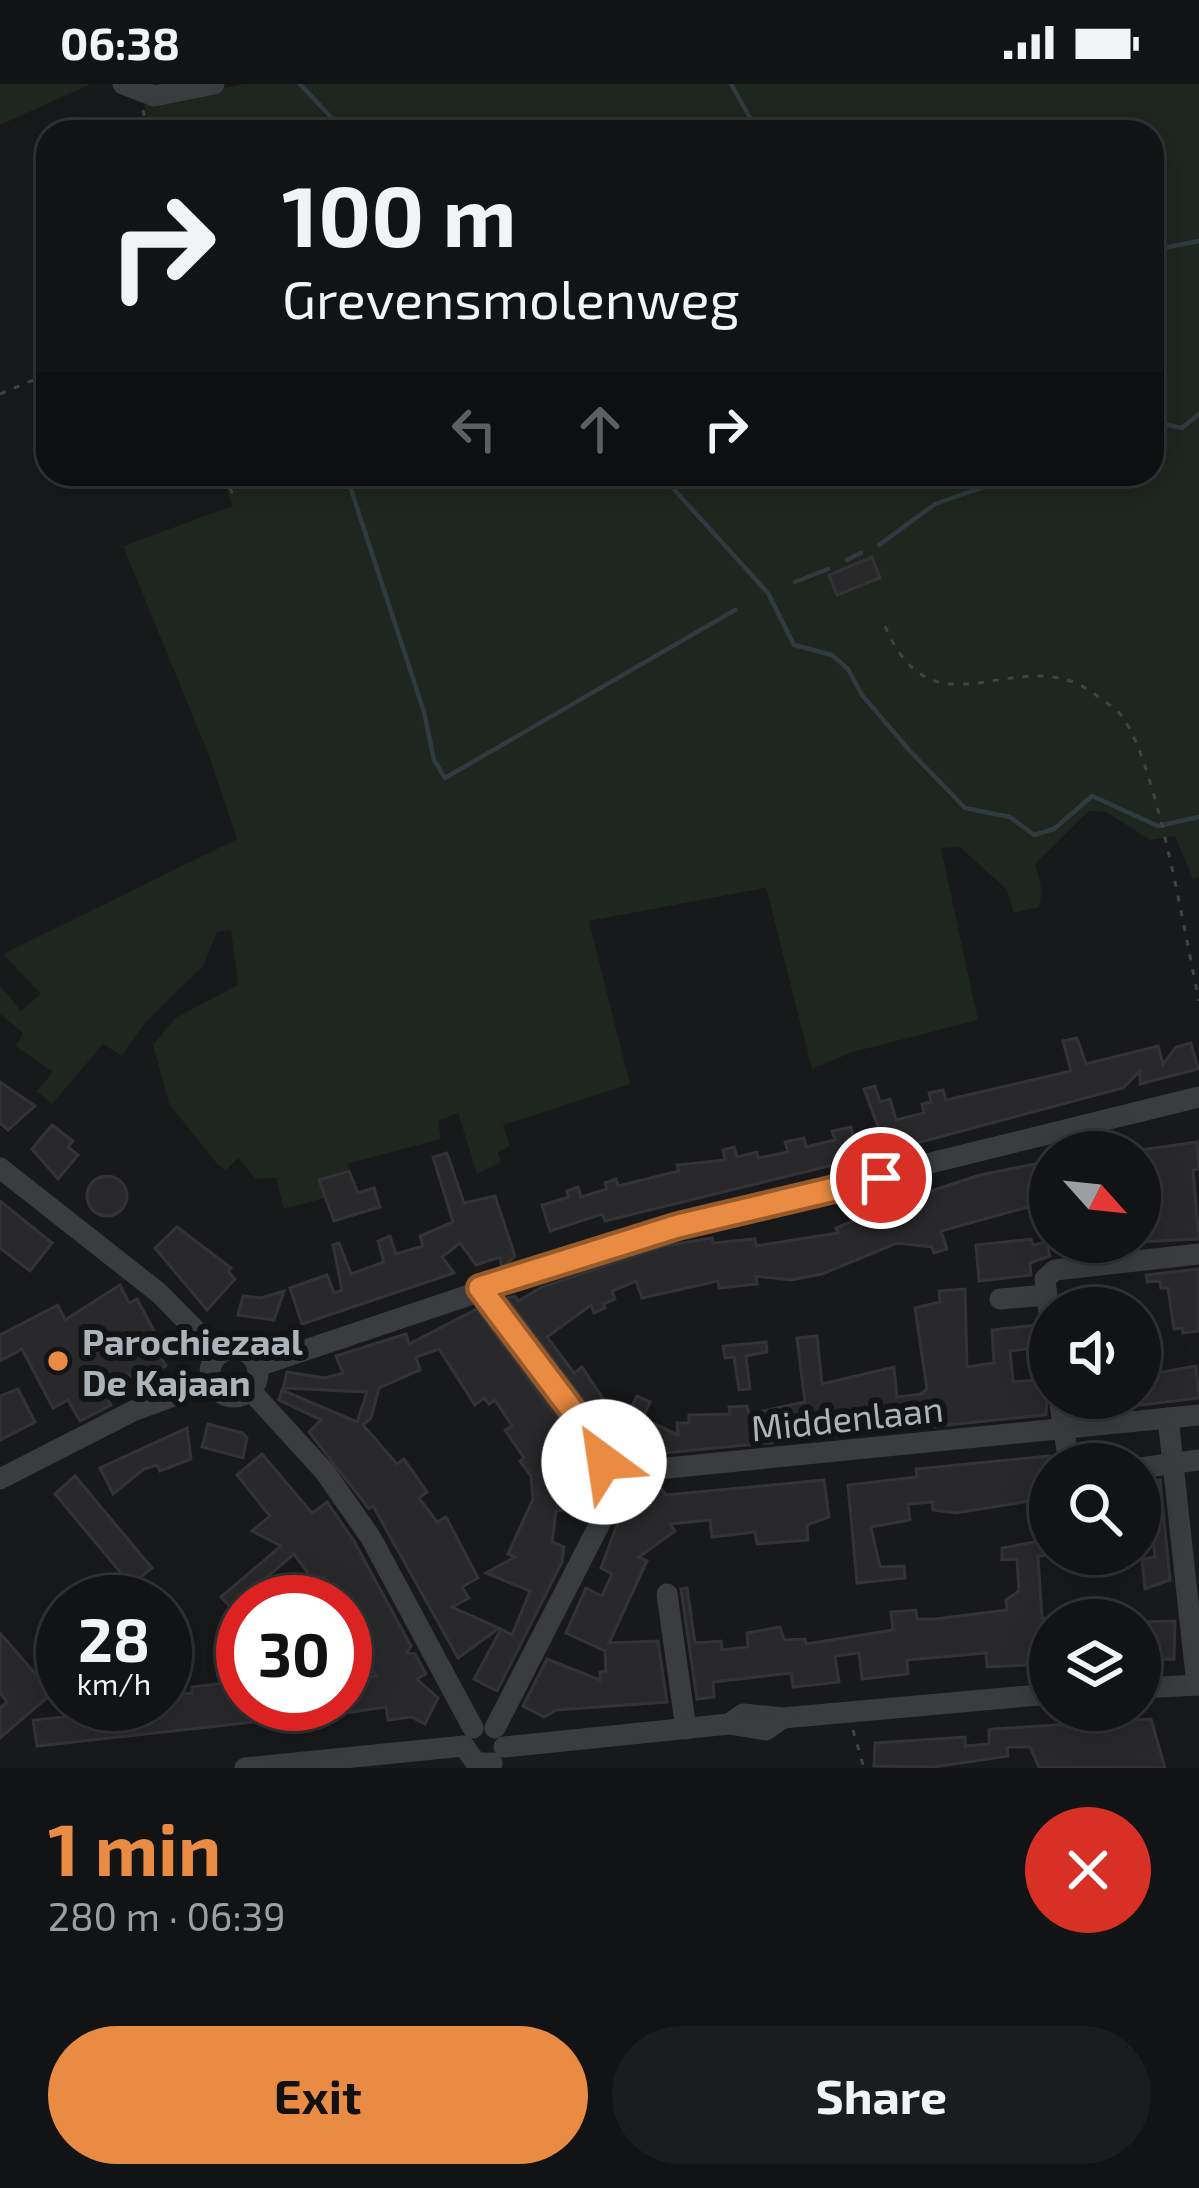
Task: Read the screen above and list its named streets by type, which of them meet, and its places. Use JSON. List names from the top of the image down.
{
  "streets": {
    "street": ["Middenlaan"]
  },
  "places": ["Parochiezaal De Kajaan"],
  "north": "bottom right",
  "page": {
    "status": "06:38",
    "turn": ["100 m", "Grevensmolenweg"],
    "speed": "28 km/h",
    "limit": "30",
    "heading": ["1 min", "280 m · 06:39"],
    "buttons": ["Exit", "Share"]
  }
}
